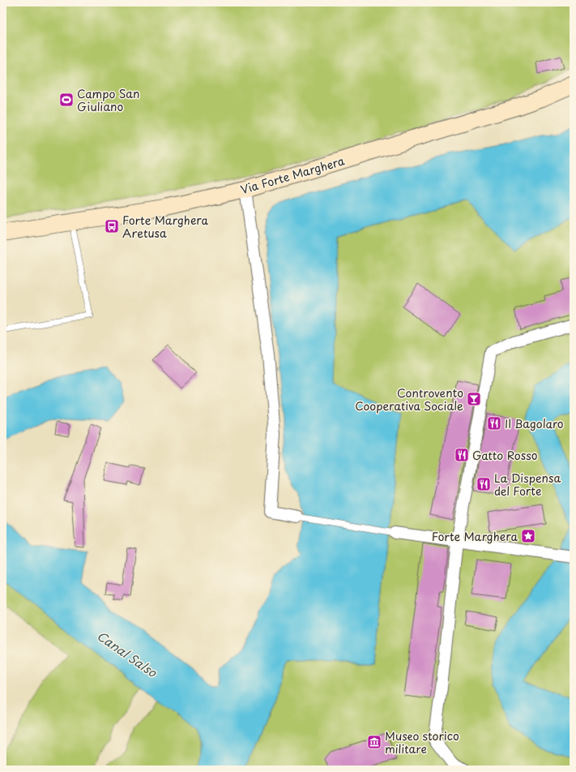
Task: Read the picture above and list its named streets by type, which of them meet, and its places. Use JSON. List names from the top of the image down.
{
  "streets": {
    "street": ["Via Forte Marghera"]
  },
  "water": ["Canal Salso"],
  "places": {
    "sports": ["Campo San Giuliano"],
    "bus stop": ["Forte Marghera Aretusa"],
    "bar": ["Controvento Cooperativa Sociale"],
    "restaurant": ["Il Bagolaro", "Gatto Rosso", "La Dispensa del Forte"],
    "place": ["Forte Marghera"],
    "museum": ["Museo storico militare"]
  }
}
